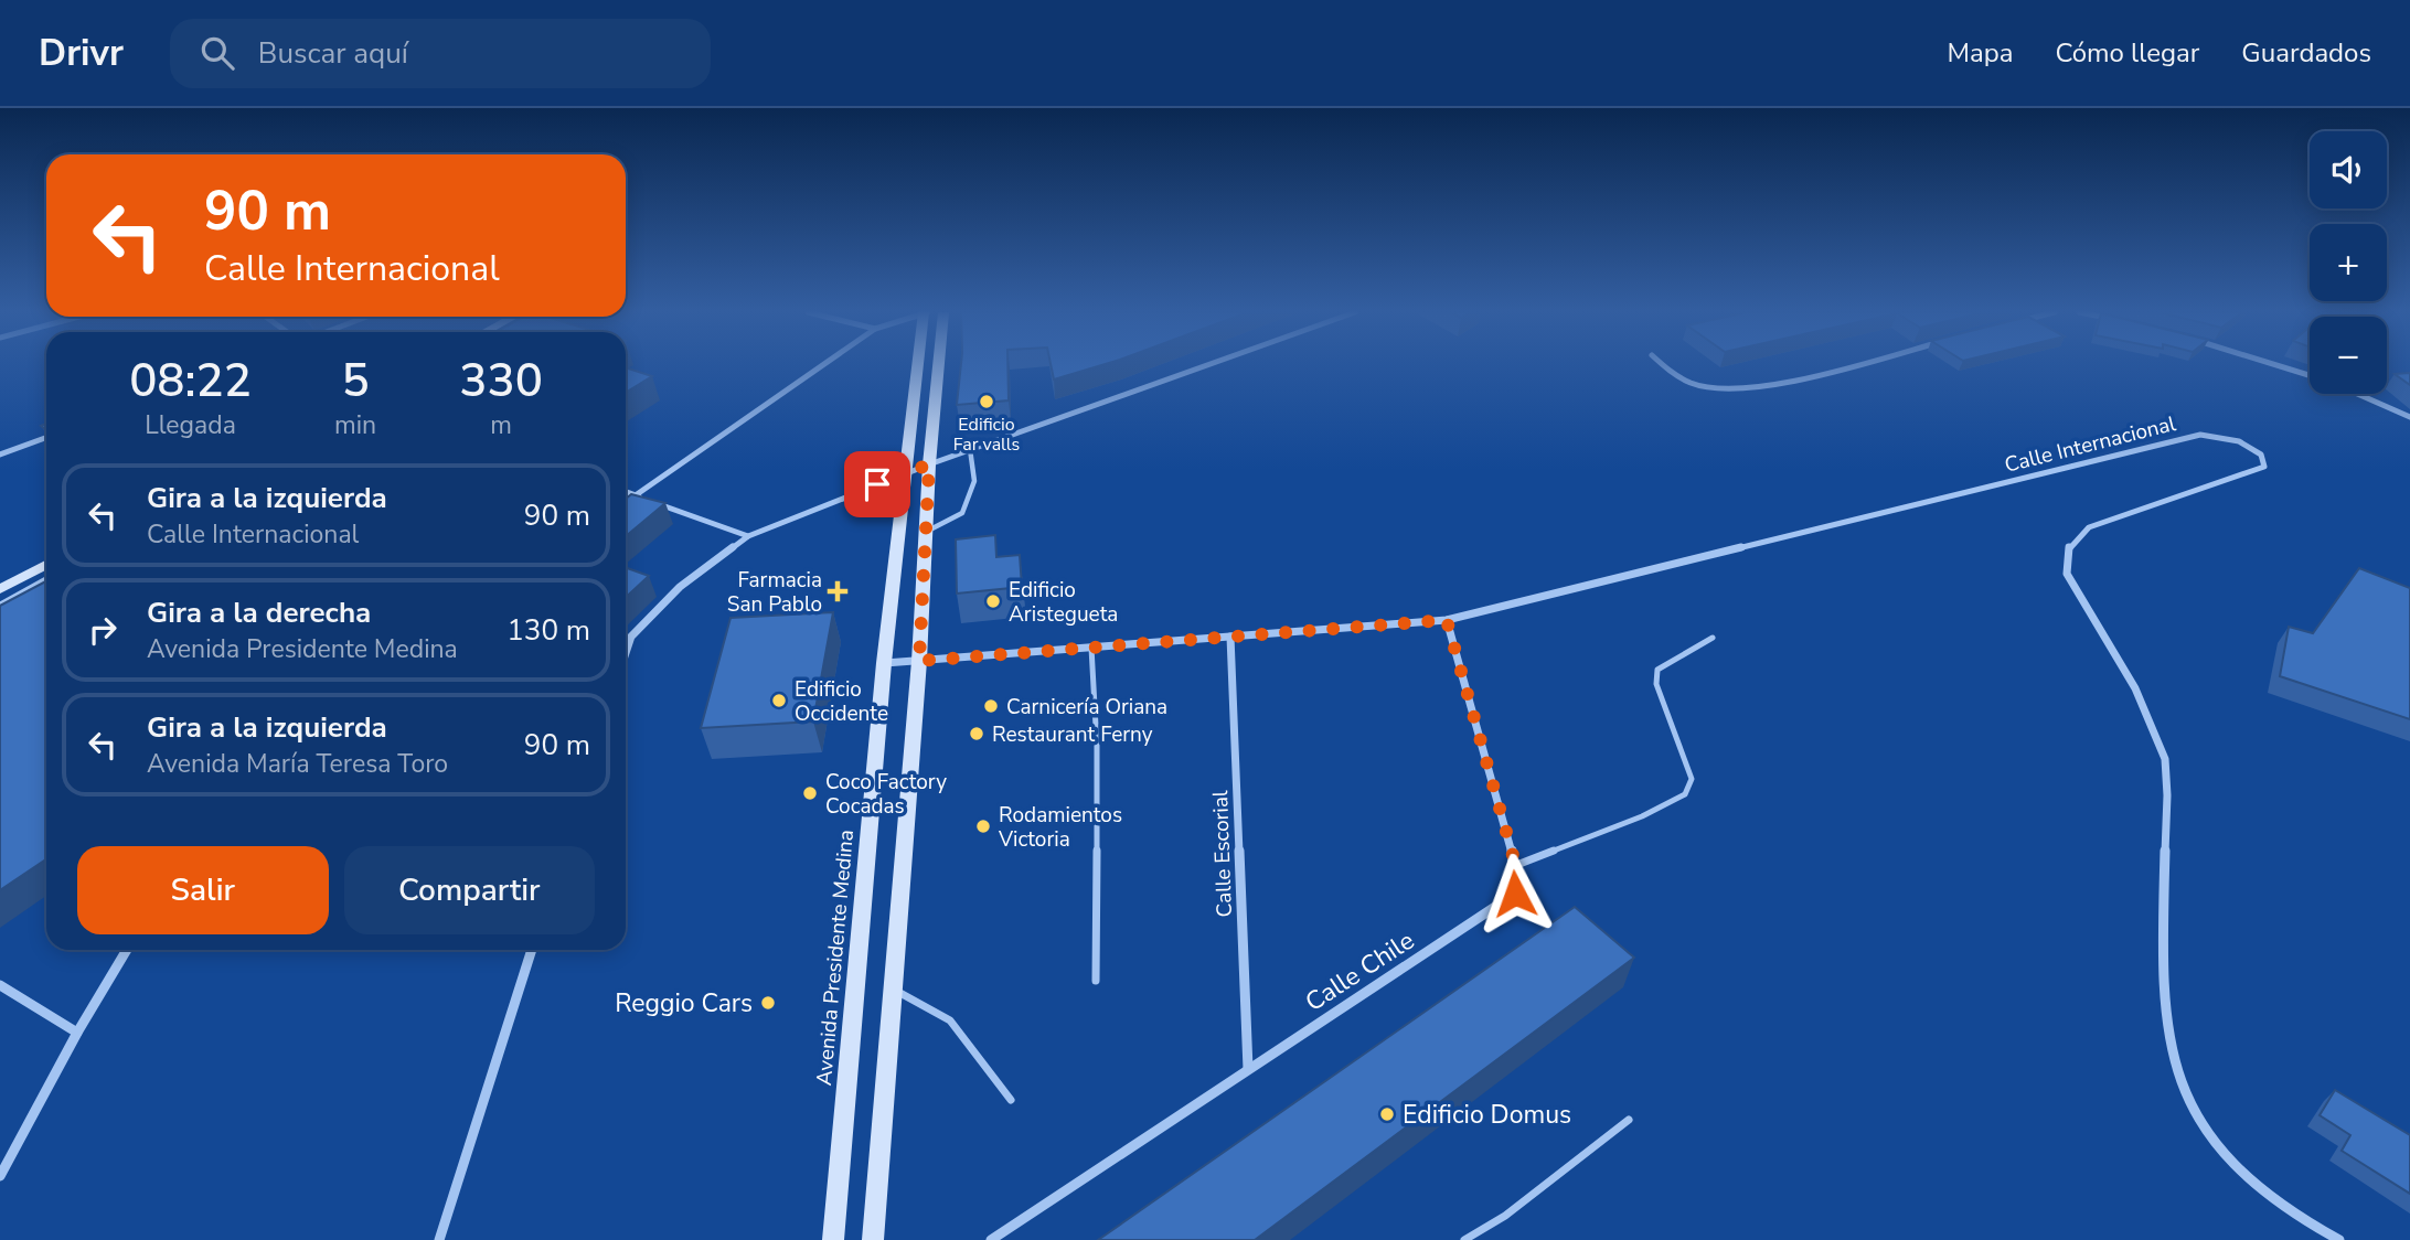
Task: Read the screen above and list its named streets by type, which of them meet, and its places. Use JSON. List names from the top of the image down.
{
  "streets": {
    "street": [
      "Calle Internacional",
      "Calle Escorial",
      "Avenida Presidente Medina",
      "Calle Chile"
    ]
  },
  "crossings": [
    ["Calle Internacional", "Calle Escorial"],
    ["Calle Internacional", "Avenida Presidente Medina"],
    ["Calle Internacional", "Calle Chile"],
    ["Calle Escorial", "Calle Chile"]
  ],
  "places": {
    "other": [
      "Edificio Far valls",
      "Edificio Aristegueta",
      "Edificio Occidente",
      "Carnicería Oriana",
      "Restaurant Ferny",
      "Coco Factory Cocadas",
      "Rodamientos Victoria",
      "Reggio Cars",
      "Edificio Domus"
    ],
    "health": ["Farmacia San Pablo"]
  },
  "page": {
    "header": "Drivr",
    "search": "Buscar aquí",
    "nav": ["Mapa", "Cómo llegar", "Guardados"],
    "map_buttons": ["+", "−"],
    "turn": ["90 m", "Calle Internacional"],
    "eta": [
      "08:22",
      "Llegada",
      "5",
      "min",
      "330",
      "m"
    ],
    "list": [
      {
        "name": "Gira a la izquierda",
        "note": "Calle Internacional",
        "value": "90 m"
      },
      {
        "name": "Gira a la derecha",
        "note": "Avenida Presidente Medina",
        "value": "130 m"
      },
      {
        "name": "Gira a la izquierda",
        "note": "Avenida María Teresa Toro",
        "value": "90 m"
      }
    ],
    "buttons": ["Salir", "Compartir"]
  }
}
